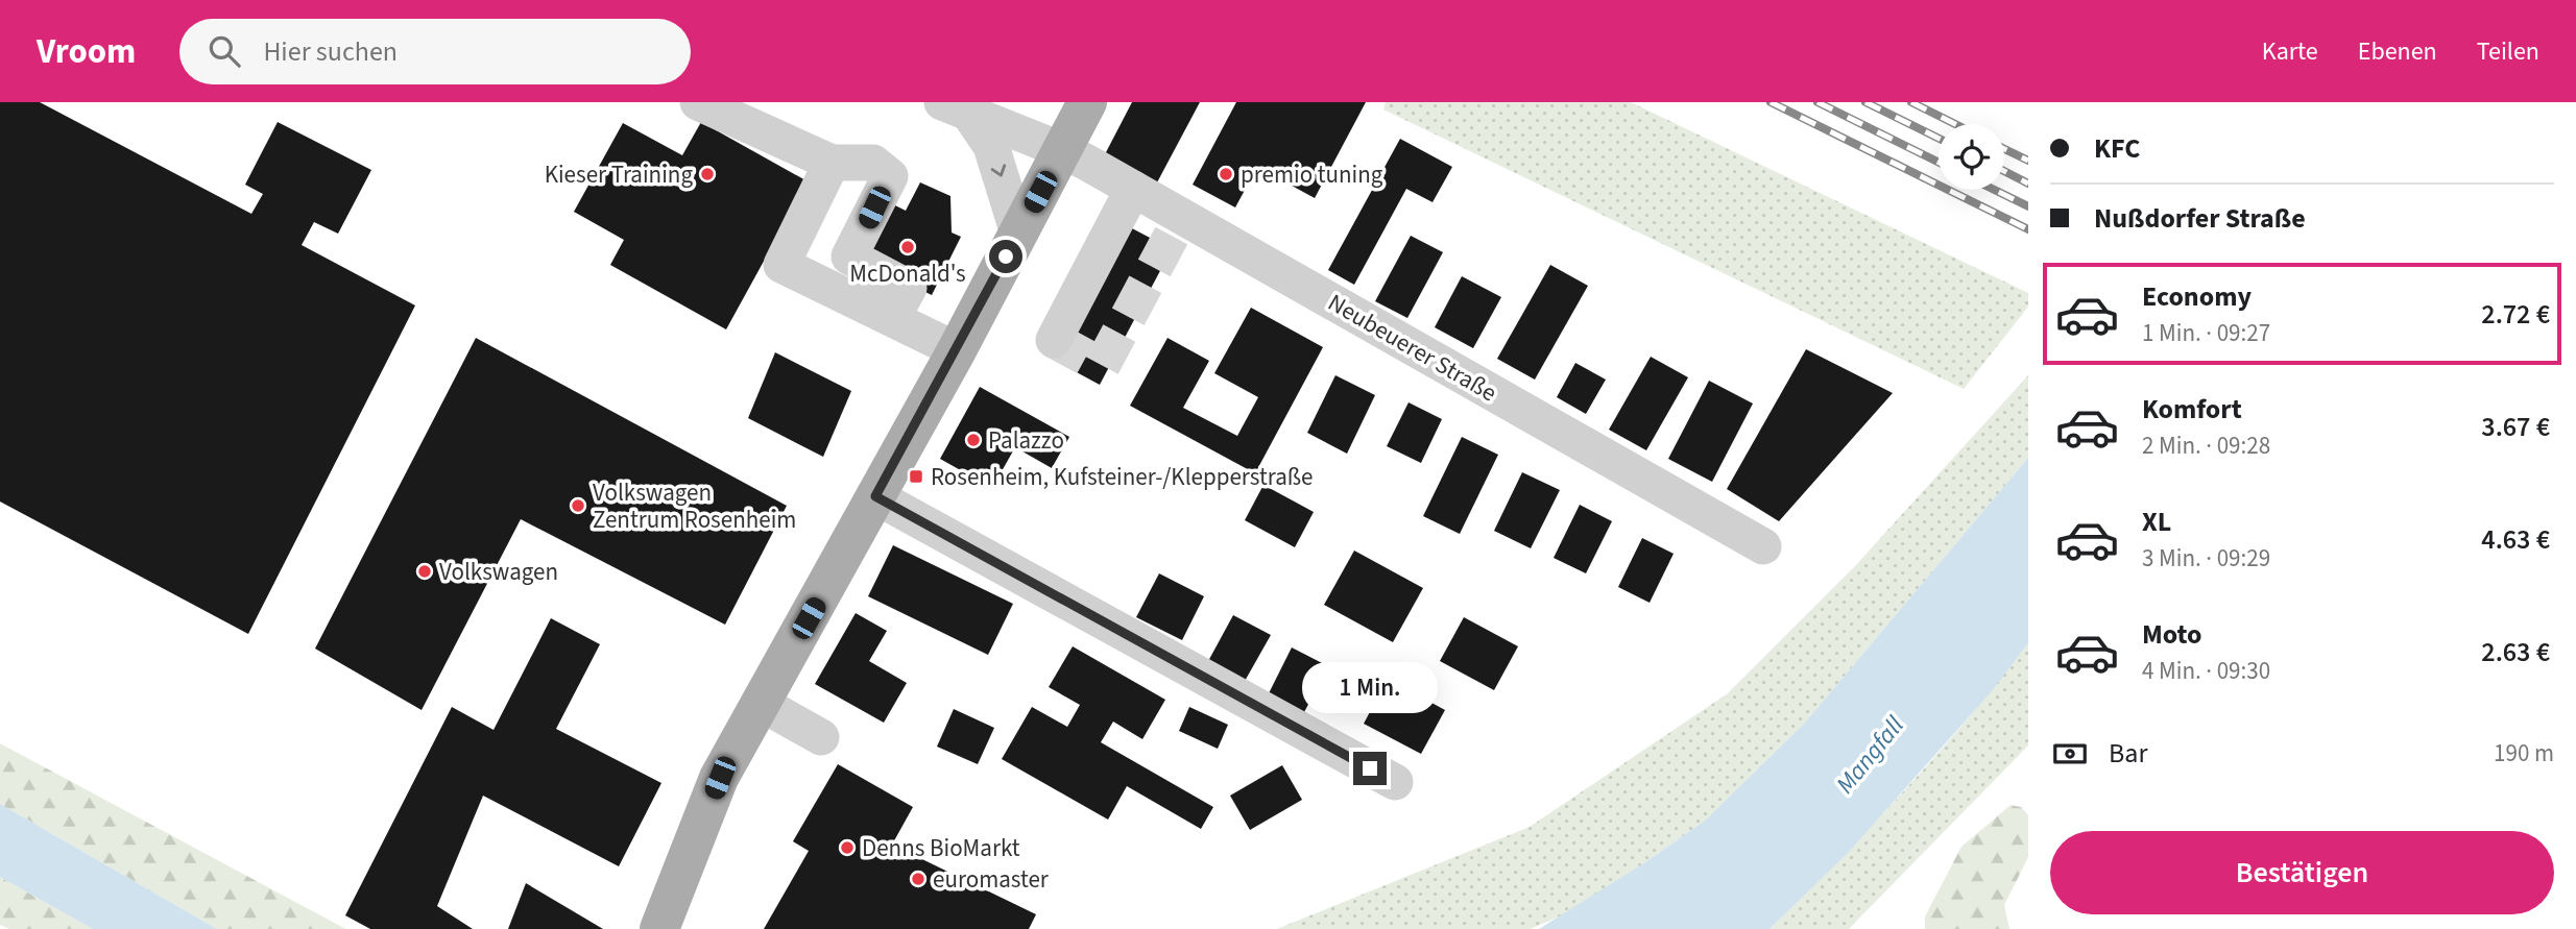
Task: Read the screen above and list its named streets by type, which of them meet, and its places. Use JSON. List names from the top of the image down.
{
  "streets": {
    "street": ["Neubeuerer Straße"]
  },
  "water": ["Mangfall"],
  "places": {
    "other": [
      "Kieser Training",
      "premio tuning",
      "McDonald's",
      "Palazzo",
      "Volkswagen Zentrum Rosenheim",
      "Volkswagen",
      "Denns BioMarkt",
      "euromaster"
    ],
    "transit": ["Rosenheim, Kufsteiner-/Klepperstraße"]
  },
  "page": {
    "header": "Vroom",
    "search": "Hier suchen",
    "nav": ["Karte", "Ebenen", "Teilen"],
    "banner": ["KFC", "Nußdorfer Straße"],
    "list": [
      {
        "name": "Economy",
        "note": "1 Min. · 09:27",
        "value": "2.72 €"
      },
      {
        "name": "Komfort",
        "note": "2 Min. · 09:28",
        "value": "3.67 €"
      },
      {
        "name": "XL",
        "note": "3 Min. · 09:29",
        "value": "4.63 €"
      },
      {
        "name": "Moto",
        "note": "4 Min. · 09:30",
        "value": "2.63 €"
      }
    ],
    "bubble": "1 Min.",
    "pay": ["Bar", "190 m"],
    "buttons": "Bestätigen"
  }
}
